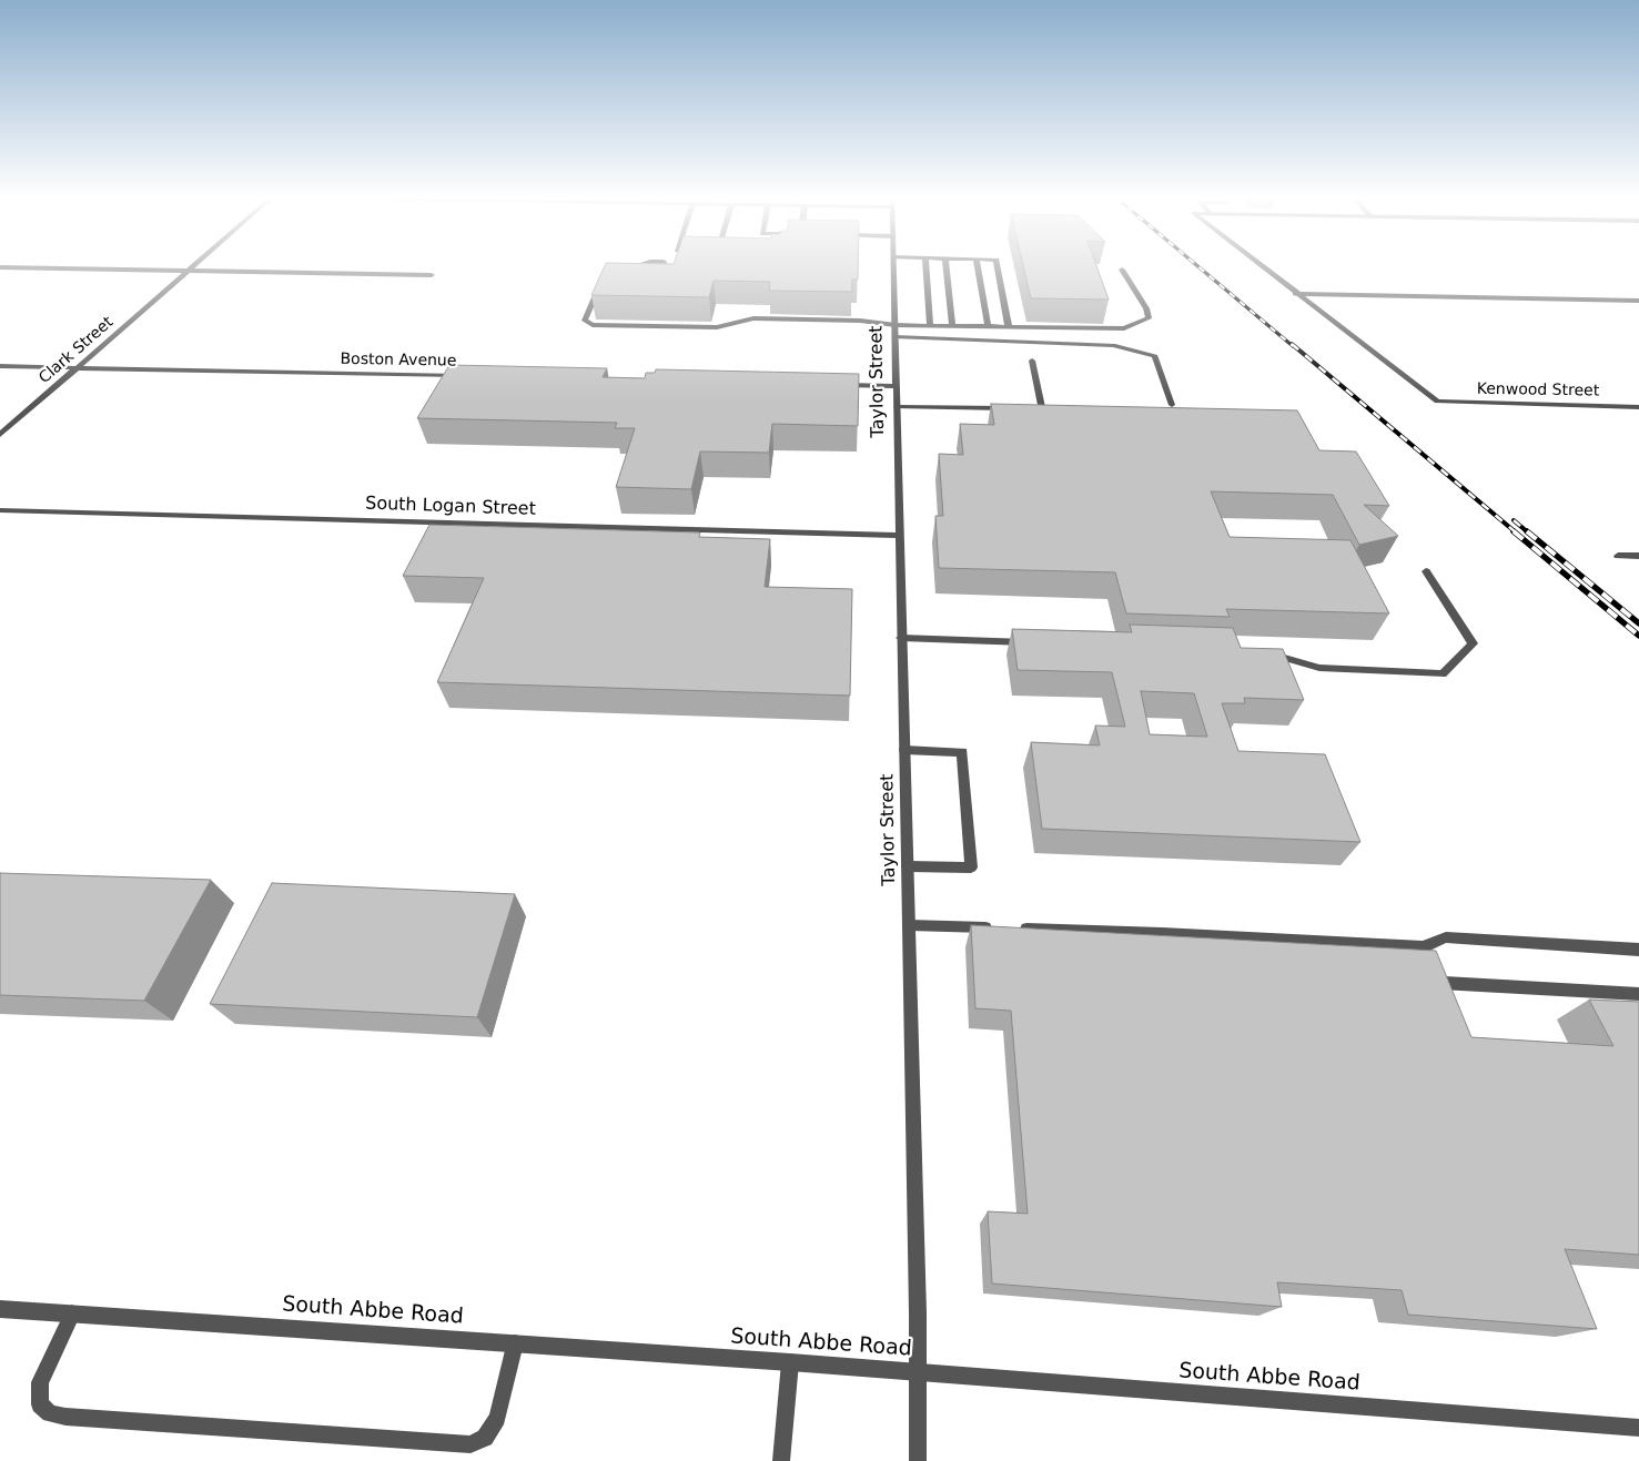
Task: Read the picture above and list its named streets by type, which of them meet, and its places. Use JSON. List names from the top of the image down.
{
  "streets": {
    "street": [
      "Clark Street",
      "Boston Avenue",
      "Taylor Street",
      "Kenwood Street",
      "South Logan Street",
      "South Abbe Road"
    ]
  },
  "crossings": [
    ["Clark Street", "Boston Avenue"],
    ["Taylor Street", "South Logan Street"],
    ["Taylor Street", "South Abbe Road"]
  ]
}
